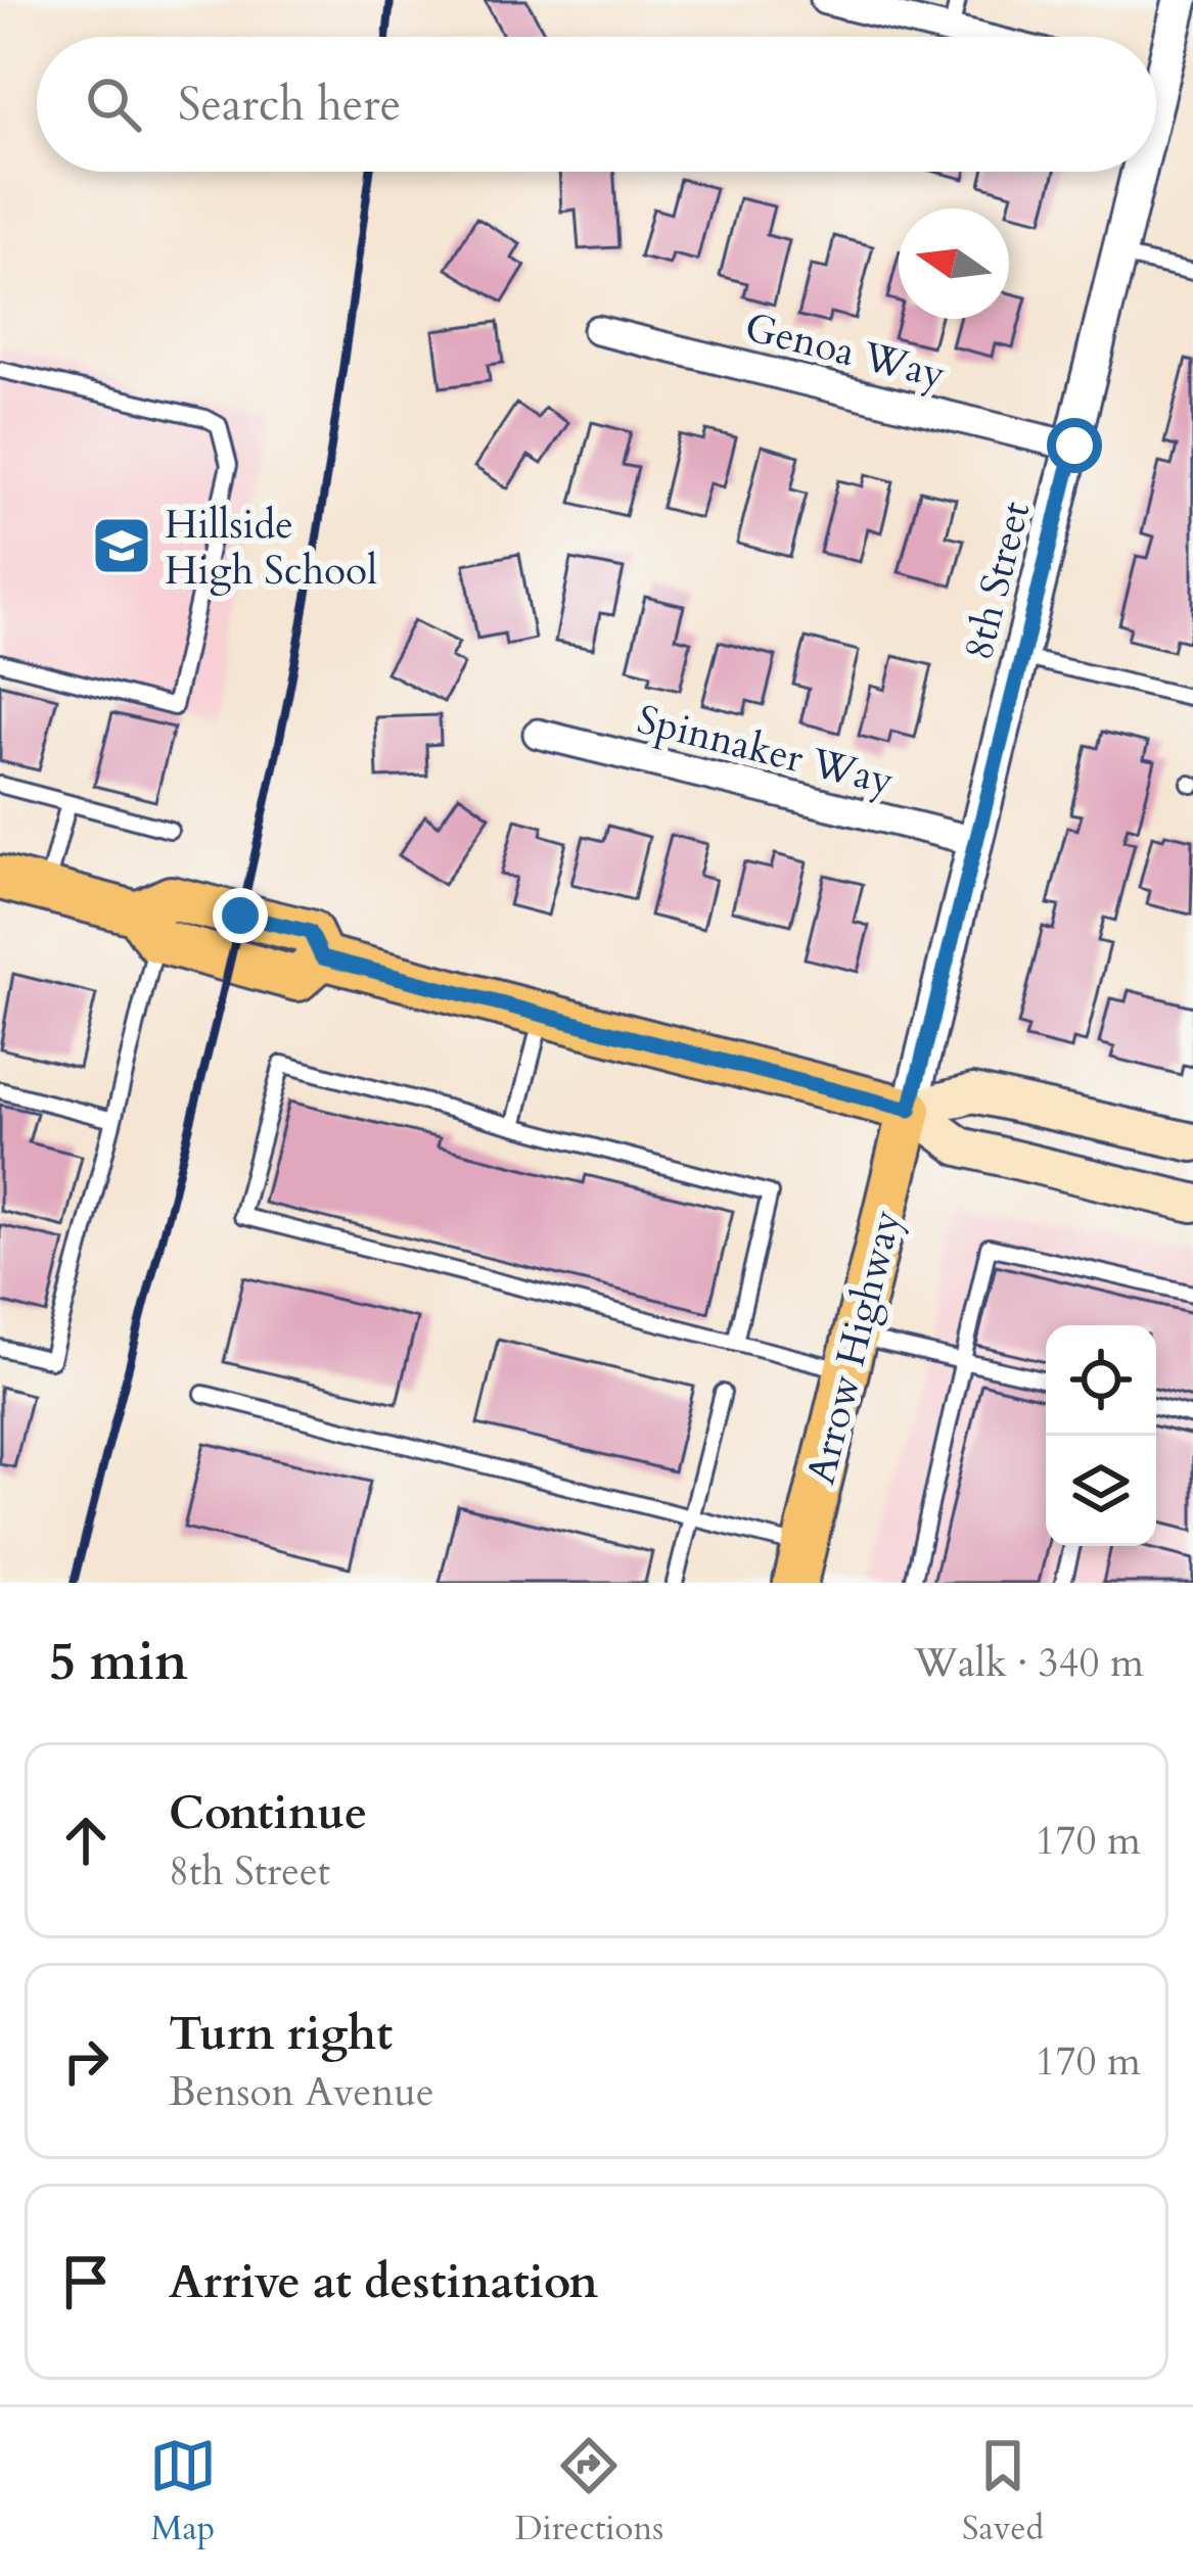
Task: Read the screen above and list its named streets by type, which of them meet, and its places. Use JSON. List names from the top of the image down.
{
  "streets": {
    "main road": ["Arrow Highway"],
    "street": ["Genoa Way", "8th Street", "Spinnaker Way"]
  },
  "crossings": [
    ["Genoa Way", "8th Street"],
    ["8th Street", "Spinnaker Way"],
    ["8th Street", "Arrow Highway"]
  ],
  "places": {
    "school or university": ["Hillside High School"]
  },
  "north": "left",
  "page": {
    "search": "Search here",
    "heading": ["5 min", "Walk · 340 m"],
    "list": [
      ["Continue", "8th Street", "170 m"],
      ["Turn right", "Benson Avenue", "170 m"],
      "Arrive at destination"
    ],
    "nav": ["Map", "Directions", "Saved"]
  }
}
